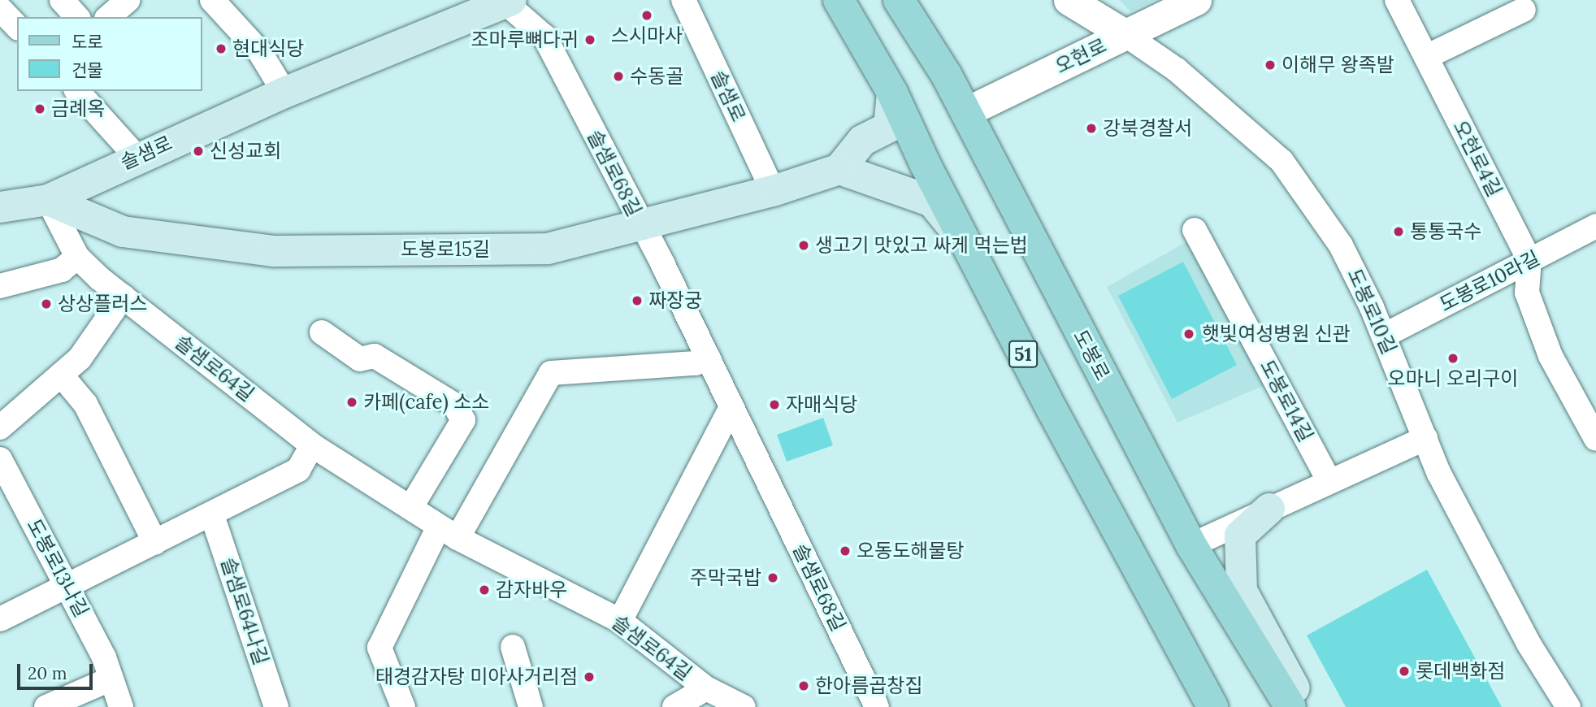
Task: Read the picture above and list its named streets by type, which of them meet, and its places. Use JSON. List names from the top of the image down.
{
  "streets": {
    "main road": [
      "솔샘로",
      "도봉로15길",
      "51",
      "도봉로"
    ],
    "street": [
      "오현로",
      "오현로4길",
      "솔샘로68길",
      "도봉로10라길",
      "도봉로10길",
      "솔샘로64길",
      "도봉로14길",
      "도봉로13나길",
      "솔샘로64나길"
    ]
  },
  "crossings": [
    ["오현로", "도봉로10길"],
    ["오현로", "도봉로"],
    ["솔샘로", "솔샘로68길"],
    ["솔샘로", "도봉로15길"],
    ["솔샘로", "솔샘로64길"],
    ["오현로4길", "도봉로10라길"],
    ["솔샘로68길", "도봉로15길"],
    ["도봉로15길", "솔샘로64길"],
    ["도봉로10라길", "도봉로10길"]
  ],
  "places": [
    "스시마사",
    "조마루뼈다귀",
    "현대식당",
    "이해무 왕족발",
    "수동골",
    "금례옥",
    "강북경찰서",
    "신성교회",
    "통통국수",
    "생고기 맛있고 싸게 먹는법",
    "짜장궁",
    "상상플러스",
    "햇빛여성병원 신관",
    "오마니 오리구이",
    "카페(cafe) 소소",
    "자매식당",
    "오동도해물탕",
    "주막국밥",
    "감자바우",
    "롯데백화점",
    "태경감자탕 미아사거리점",
    "한아름곱창집"
  ],
  "legend": ["도로", "건물"],
  "scale_bar": "20 m"
}
